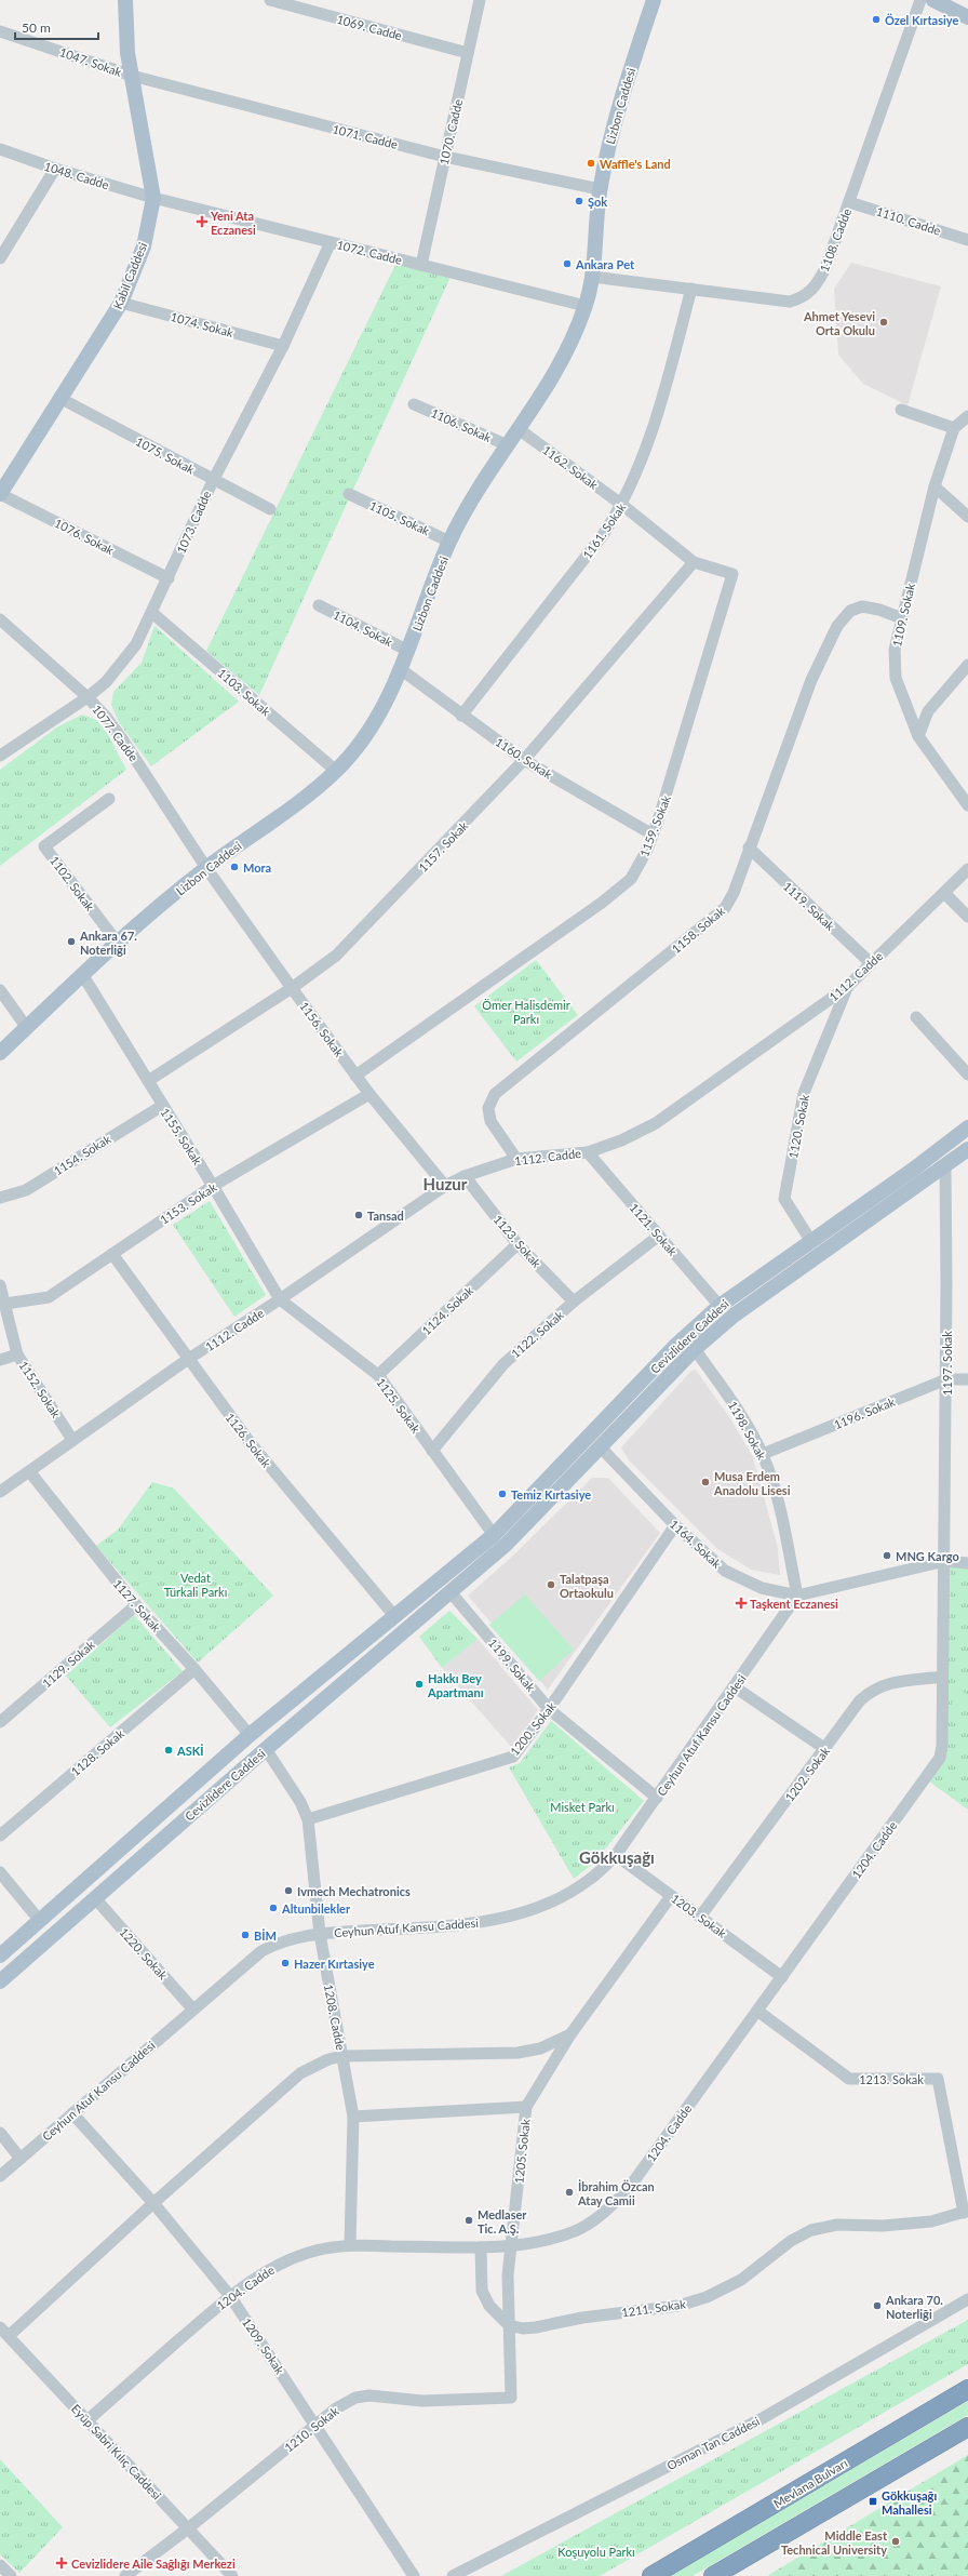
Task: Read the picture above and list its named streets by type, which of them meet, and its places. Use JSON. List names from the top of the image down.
{
  "streets": {
    "highway": ["Mevlana Bulvarı"],
    "main road": ["Lizbon Caddesi", "Kabil Caddesi", "Cevizlidere Caddesi"],
    "street": [
      "1069. Cadde",
      "1047. Sokak",
      "1070. Cadde",
      "1071. Cadde",
      "1048. Cadde",
      "1110. Cadde",
      "1108. Cadde",
      "1072. Cadde",
      "1074. Sokak",
      "1106. Sokak",
      "1075. Sokak",
      "1162. Sokak",
      "1105. Sokak",
      "1073. Cadde",
      "1161. Sokak",
      "1076. Sokak",
      "1109. Sokak",
      "1104. Sokak",
      "1103. Sokak",
      "1077. Cadde",
      "1160. Sokak",
      "1159. Sokak",
      "1157. Sokak",
      "1102. Sokak",
      "1119. Sokak",
      "1158. Sokak",
      "1112. Cadde",
      "1156. Sokak",
      "1120. Sokak",
      "1155. Sokak",
      "1154. Sokak",
      "1153. Sokak",
      "1121. Sokak",
      "1123. Sokak",
      "1124. Sokak",
      "1122. Sokak",
      "1197. Sokak",
      "1152. Sokak",
      "1125. Sokak",
      "1196. Sokak",
      "1198. Sokak",
      "1126. Sokak",
      "1164. Sokak",
      "1127. Sokak",
      "1129. Sokak",
      "1199. Sokak",
      "1200. Sokak",
      "Ceyhun Atuf Kansu Caddesi",
      "1128. Sokak",
      "1202. Sokak",
      "1204. Cadde",
      "1203. Sokak",
      "1220. Sokak",
      "1208. Cadde",
      "1213. Sokak",
      "1205. Sokak",
      "1211. Sokak",
      "1209. Sokak",
      "1210. Sokak",
      "Osman Tan Caddesi",
      "Eyüp Sabri Kılıç Caddesi"
    ]
  },
  "crossings": [
    ["1069. Cadde", "1070. Cadde"],
    ["1047. Sokak", "1071. Cadde"],
    ["1047. Sokak", "Kabil Caddesi"],
    ["Lizbon Caddesi", "1071. Cadde"],
    ["Lizbon Caddesi", "1108. Cadde"],
    ["Lizbon Caddesi", "1072. Cadde"],
    ["Lizbon Caddesi", "1106. Sokak"],
    ["Lizbon Caddesi", "1162. Sokak"],
    ["Lizbon Caddesi", "1105. Sokak"],
    ["Lizbon Caddesi", "1104. Sokak"],
    ["Lizbon Caddesi", "1103. Sokak"],
    ["Lizbon Caddesi", "1077. Cadde"],
    ["Lizbon Caddesi", "1160. Sokak"],
    ["Lizbon Caddesi", "1102. Sokak"],
    ["Lizbon Caddesi", "1156. Sokak"],
    ["Lizbon Caddesi", "1155. Sokak"],
    ["1070. Cadde", "1071. Cadde"],
    ["1070. Cadde", "1072. Cadde"],
    ["1071. Cadde", "Kabil Caddesi"],
    ["1048. Cadde", "1072. Cadde"],
    ["1048. Cadde", "Kabil Caddesi"],
    ["1110. Cadde", "1108. Cadde"],
    ["1108. Cadde", "1161. Sokak"],
    ["1072. Cadde", "Kabil Caddesi"],
    ["1072. Cadde", "1073. Cadde"],
    ["Kabil Caddesi", "1074. Sokak"],
    ["Kabil Caddesi", "1075. Sokak"],
    ["Kabil Caddesi", "1076. Sokak"],
    ["1074. Sokak", "1073. Cadde"],
    ["1075. Sokak", "1073. Cadde"],
    ["1162. Sokak", "1161. Sokak"],
    ["1162. Sokak", "1159. Sokak"],
    ["1073. Cadde", "1076. Sokak"],
    ["1073. Cadde", "1103. Sokak"],
    ["1073. Cadde", "1077. Cadde"],
    ["1161. Sokak", "1160. Sokak"],
    ["1161. Sokak", "1159. Sokak"],
    ["1109. Sokak", "1158. Sokak"],
    ["1077. Cadde", "1156. Sokak"],
    ["1160. Sokak", "1159. Sokak"],
    ["1160. Sokak", "1157. Sokak"],
    ["1159. Sokak", "1157. Sokak"],
    ["1159. Sokak", "1156. Sokak"],
    ["1157. Sokak", "1156. Sokak"],
    ["1157. Sokak", "1155. Sokak"],
    ["1119. Sokak", "1158. Sokak"],
    ["1119. Sokak", "1112. Cadde"],
    ["1158. Sokak", "1112. Cadde"],
    ["1112. Cadde", "1156. Sokak"],
    ["1112. Cadde", "1120. Sokak"],
    ["1112. Cadde", "1155. Sokak"],
    ["1112. Cadde", "1121. Sokak"],
    ["1112. Cadde", "1123. Sokak"],
    ["1112. Cadde", "1152. Sokak"],
    ["1112. Cadde", "1125. Sokak"],
    ["1112. Cadde", "1126. Sokak"],
    ["1112. Cadde", "1127. Sokak"],
    ["1156. Sokak", "1153. Sokak"],
    ["1120. Sokak", "Cevizlidere Caddesi"],
    ["1155. Sokak", "1154. Sokak"],
    ["1155. Sokak", "1153. Sokak"],
    ["1155. Sokak", "1125. Sokak"],
    ["1153. Sokak", "1152. Sokak"],
    ["1153. Sokak", "1126. Sokak"],
    ["1121. Sokak", "1122. Sokak"],
    ["1121. Sokak", "Cevizlidere Caddesi"],
    ["1123. Sokak", "1124. Sokak"],
    ["1123. Sokak", "1122. Sokak"],
    ["1124. Sokak", "1125. Sokak"],
    ["1122. Sokak", "1125. Sokak"],
    ["Cevizlidere Caddesi", "1197. Sokak"],
    ["Cevizlidere Caddesi", "1125. Sokak"],
    ["Cevizlidere Caddesi", "1198. Sokak"],
    ["Cevizlidere Caddesi", "1126. Sokak"],
    ["Cevizlidere Caddesi", "1164. Sokak"],
    ["Cevizlidere Caddesi", "1127. Sokak"],
    ["Cevizlidere Caddesi", "1199. Sokak"],
    ["Cevizlidere Caddesi", "1220. Sokak"],
    ["Cevizlidere Caddesi", "1208. Cadde"],
    ["1197. Sokak", "1196. Sokak"],
    ["1197. Sokak", "1164. Sokak"],
    ["1197. Sokak", "1204. Cadde"],
    ["1196. Sokak", "1198. Sokak"],
    ["1198. Sokak", "1164. Sokak"],
    ["1198. Sokak", "Ceyhun Atuf Kansu Caddesi"],
    ["1164. Sokak", "1200. Sokak"],
    ["1164. Sokak", "Ceyhun Atuf Kansu Caddesi"],
    ["1164. Sokak", "1204. Cadde"],
    ["1127. Sokak", "1129. Sokak"],
    ["1127. Sokak", "1128. Sokak"],
    ["1199. Sokak", "1200. Sokak"],
    ["1199. Sokak", "Ceyhun Atuf Kansu Caddesi"],
    ["1200. Sokak", "1208. Cadde"],
    ["Ceyhun Atuf Kansu Caddesi", "1203. Sokak"],
    ["Ceyhun Atuf Kansu Caddesi", "1220. Sokak"],
    ["Ceyhun Atuf Kansu Caddesi", "1208. Cadde"],
    ["Ceyhun Atuf Kansu Caddesi", "1209. Sokak"],
    ["1202. Sokak", "1204. Cadde"],
    ["1202. Sokak", "1203. Sokak"],
    ["1204. Cadde", "1203. Sokak"],
    ["1204. Cadde", "1208. Cadde"],
    ["1204. Cadde", "1213. Sokak"],
    ["1204. Cadde", "1205. Sokak"],
    ["1204. Cadde", "1209. Sokak"],
    ["1204. Cadde", "Eyüp Sabri Kılıç Caddesi"],
    ["1203. Sokak", "1205. Sokak"],
    ["1213. Sokak", "1211. Sokak"],
    ["1205. Sokak", "1211. Sokak"],
    ["1205. Sokak", "1210. Sokak"],
    ["1209. Sokak", "1210. Sokak"],
    ["1210. Sokak", "Eyüp Sabri Kılıç Caddesi"]
  ],
  "districts": ["Huzur", "Gökkuşağı"],
  "parks": [
    "Ömer Halisdemir Parkı",
    "Vedat Türkali Parkı",
    "Misket Parkı",
    "Koşuyolu Parkı"
  ],
  "places": {
    "other": [
      "Özel Kırtasiye",
      "Waffle's Land",
      "Şok",
      "Ankara Pet",
      "Ahmet Yesevi Orta Okulu",
      "Mora",
      "Ankara 67. Noterliği",
      "Tansad",
      "Musa Erdem Anadolu Lisesi",
      "Temiz Kırtasiye",
      "MNG Kargo",
      "Talatpaşa Ortaokulu",
      "Hakkı Bey Apartmanı",
      "ASKİ",
      "Ivmech Mechatronics",
      "Altunbilekler",
      "BİM",
      "Hazer Kırtasiye",
      "İbrahim Özcan Atay Camii",
      "Medlaser Tic. A.Ş.",
      "Ankara 70. Noterliği",
      "Middle East Technical University"
    ],
    "health": ["Yeni Ata Eczanesi", "Taşkent Eczanesi", "Cevizlidere Aile Sağlığı Merkezi"],
    "transit": ["Gökkuşağı Mahallesi"]
  },
  "scale_bar": "50 m"
}
